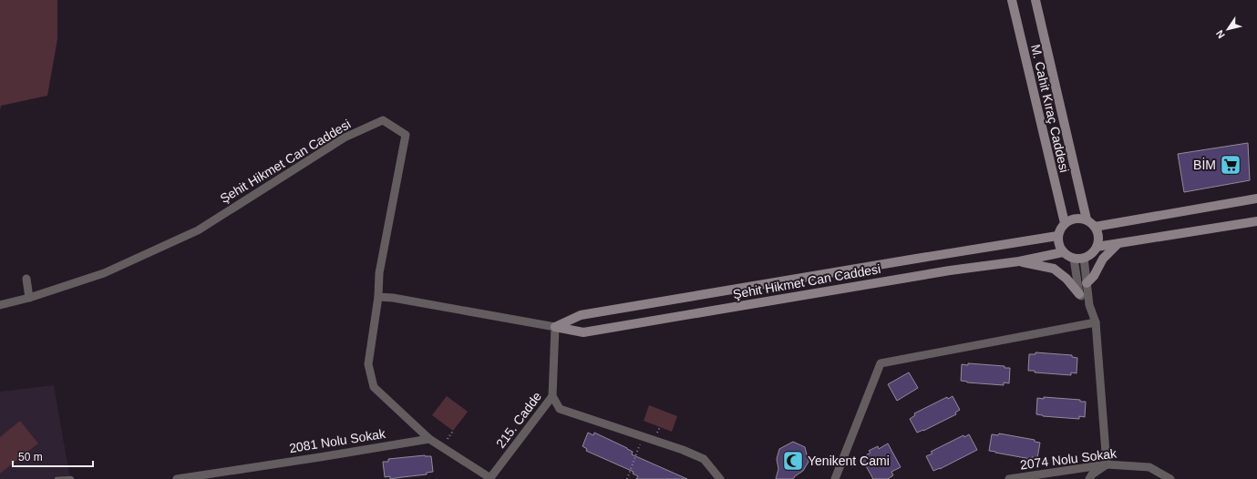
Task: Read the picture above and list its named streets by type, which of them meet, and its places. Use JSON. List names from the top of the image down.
{
  "streets": {
    "street": [
      "M. Cahit Kıraç Caddesi",
      "Şehit Hikmet Can Caddesi",
      "215. Cadde",
      "2081 Nolu Sokak",
      "2074 Nolu Sokak"
    ]
  },
  "crossings": [
    ["M. Cahit Kıraç Caddesi", "Şehit Hikmet Can Caddesi"],
    ["Şehit Hikmet Can Caddesi", "215. Cadde"]
  ],
  "places": {
    "supermarket": ["BİM"],
    "mosque": ["Yenikent Cami"]
  },
  "scale_bar": "50 m",
  "north": "bottom left"
}
